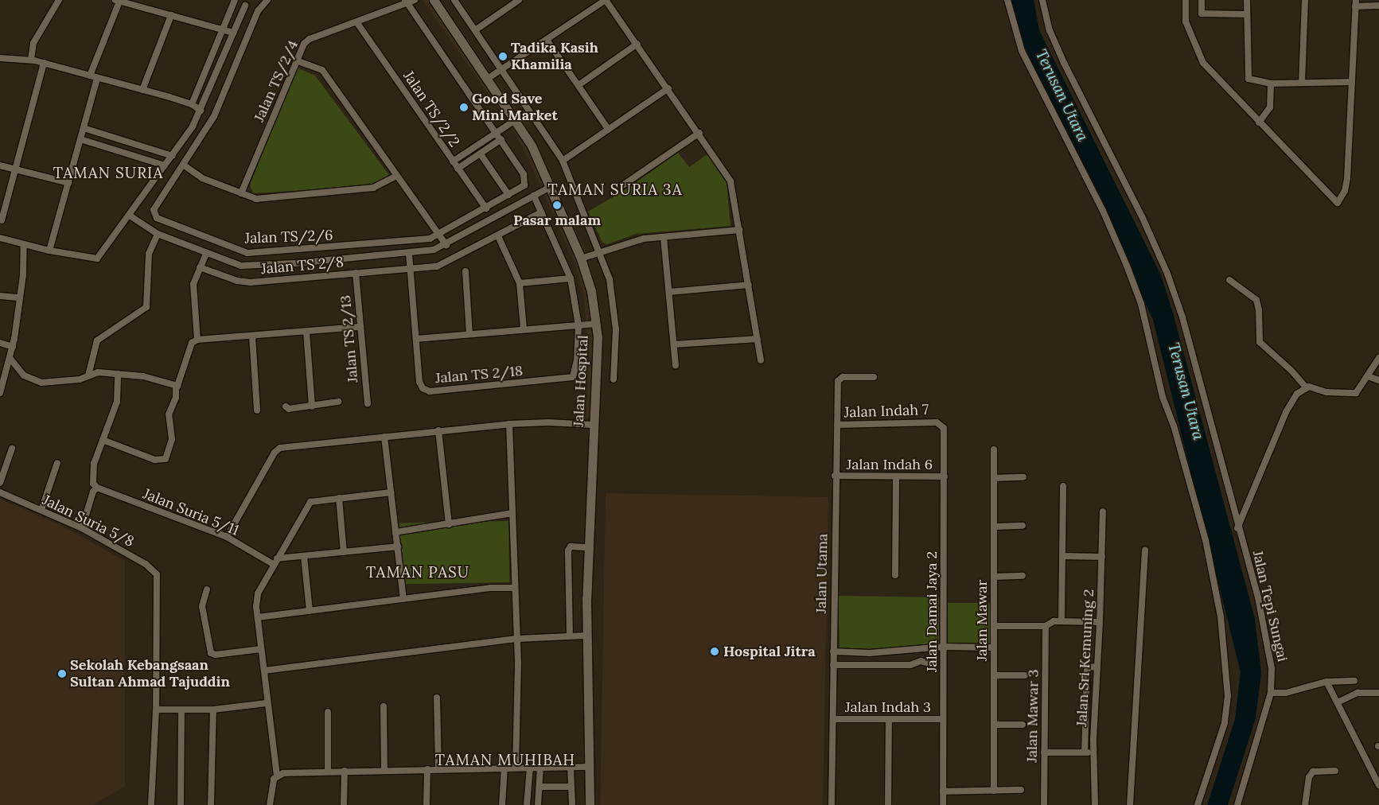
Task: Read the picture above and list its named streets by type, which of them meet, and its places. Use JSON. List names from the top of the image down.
{
  "streets": {
    "street": [
      "Jalan TS/2/4",
      "Jalan TS/2/2",
      "Jalan TS/2/6",
      "Jalan TS 2/8",
      "Jalan TS 2/13",
      "Jalan TS 2/18",
      "Jalan Hospital",
      "Jalan Indah 7",
      "Jalan Indah 6",
      "Jalan Suria 5/11",
      "Jalan Suria 5/8",
      "Jalan Utama",
      "Jalan Tepi Sungai",
      "Jalan Damai Jaya 2",
      "Jalan Mawar",
      "Jalan Sri Kemuning 2",
      "Jalan Indah 3",
      "Jalan Mawar 3"
    ]
  },
  "crossings": [
    ["Jalan TS/2/4", "Jalan TS/2/2"],
    ["Jalan TS 2/8", "Jalan TS 2/13"],
    ["Jalan TS 2/8", "Jalan TS 2/18"],
    ["Jalan Indah 7", "Jalan Utama"],
    ["Jalan Indah 7", "Jalan Damai Jaya 2"],
    ["Jalan Indah 6", "Jalan Utama"],
    ["Jalan Indah 6", "Jalan Damai Jaya 2"],
    ["Jalan Utama", "Jalan Indah 3"],
    ["Jalan Damai Jaya 2", "Jalan Indah 3"]
  ],
  "districts": [
    "TAMAN SURIA",
    "TAMAN SURIA 3A",
    "TAMAN PASU",
    "TAMAN MUHIBAH"
  ],
  "water": ["Terusan Utara"],
  "places": [
    "Tadika Kasih Khamilia",
    "Good Save Mini Market",
    "Pasar malam",
    "Hospital Jitra",
    "Sekolah Kebangsaan Sultan Ahmad Tajuddin"
  ]
}
